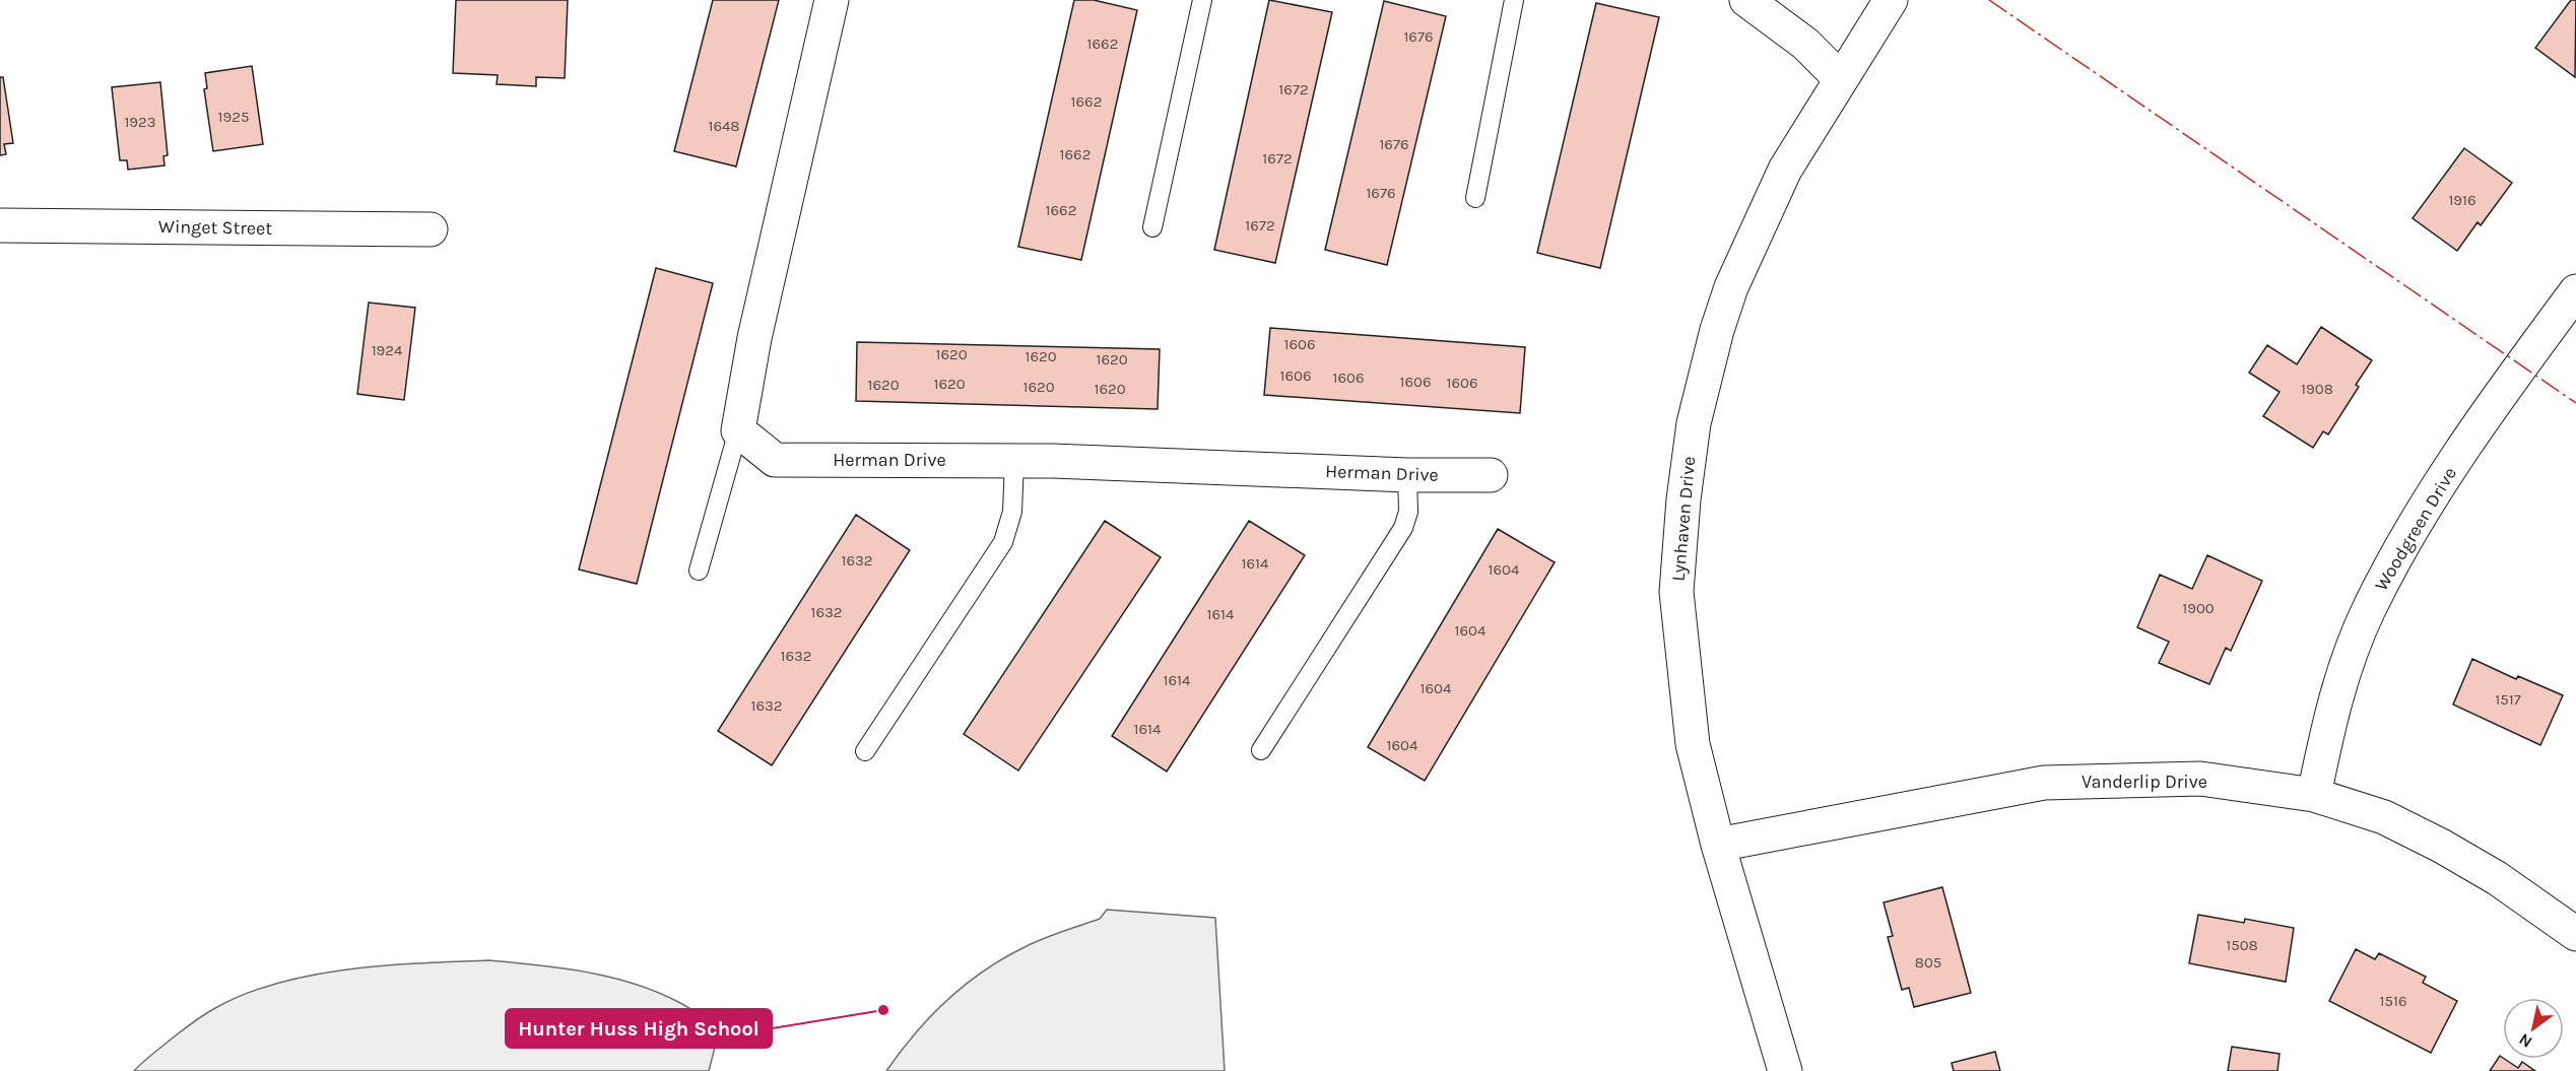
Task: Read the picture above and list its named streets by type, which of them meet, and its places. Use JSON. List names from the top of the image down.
{
  "streets": {
    "street": [
      "Winget Street",
      "Herman Drive",
      "Lynhaven Drive",
      "Woodgreen Drive",
      "Vanderlip Drive"
    ]
  },
  "crossings": [
    ["Lynhaven Drive", "Vanderlip Drive"],
    ["Woodgreen Drive", "Vanderlip Drive"]
  ],
  "places": ["Hunter Huss High School"],
  "house_numbers": [
    "1676",
    "1662",
    "1672",
    "1662",
    "1925",
    "1923",
    "1648",
    "1676",
    "1662",
    "1672",
    "1676",
    "1916",
    "1662",
    "1672",
    "1606",
    "1924",
    "1620",
    "1620",
    "1620",
    "1606",
    "1606",
    "1606",
    "1606",
    "1620",
    "1620",
    "1620",
    "1620",
    "1908",
    "1632",
    "1614",
    "1604",
    "1900",
    "1632",
    "1614",
    "1604",
    "1632",
    "1614",
    "1604",
    "1517",
    "1632",
    "1614",
    "1604",
    "1508",
    "805",
    "1516"
  ],
  "north": "bottom left"
}
